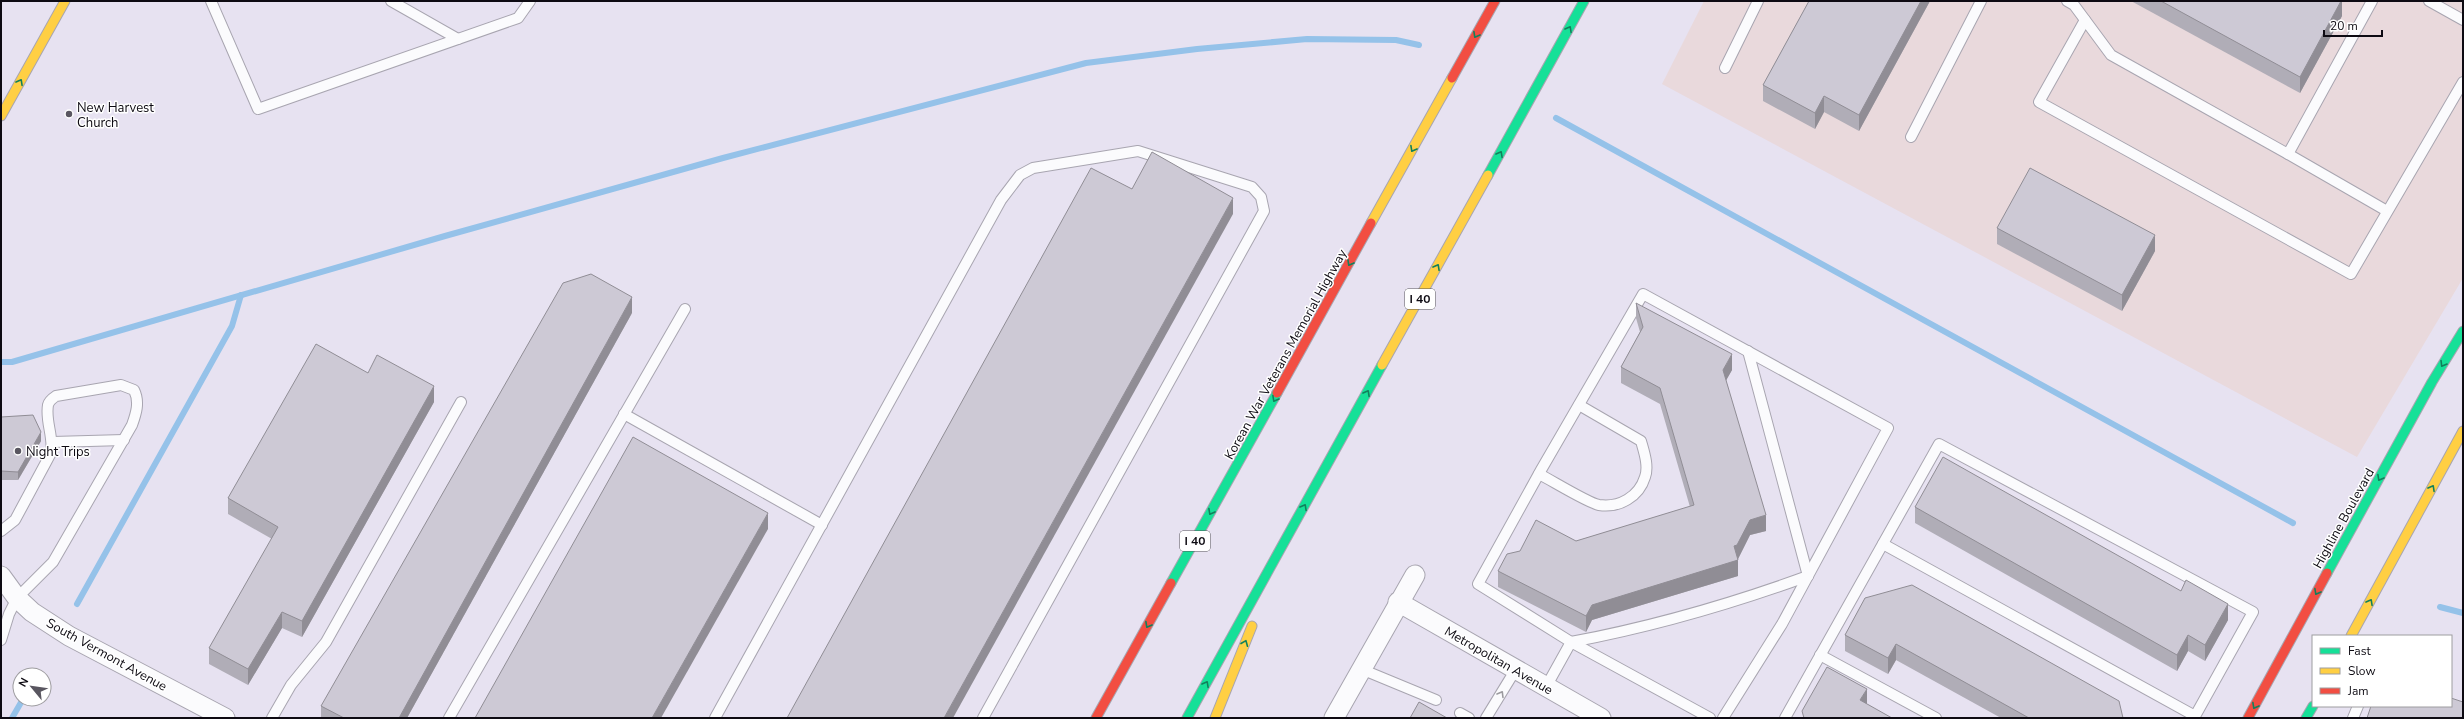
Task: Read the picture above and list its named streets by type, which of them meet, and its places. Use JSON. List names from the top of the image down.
{
  "streets": {
    "main road": ["I 40", "Korean War Veterans Memorial Highway", "Highline Boulevard"],
    "street": ["South Vermont Avenue", "Metropolitan Avenue"]
  },
  "places": ["New Harvest Church", "Night Trips"],
  "legend": ["Fast", "Slow", "Jam"],
  "scale_bar": "20 m",
  "north": "top left"
}
